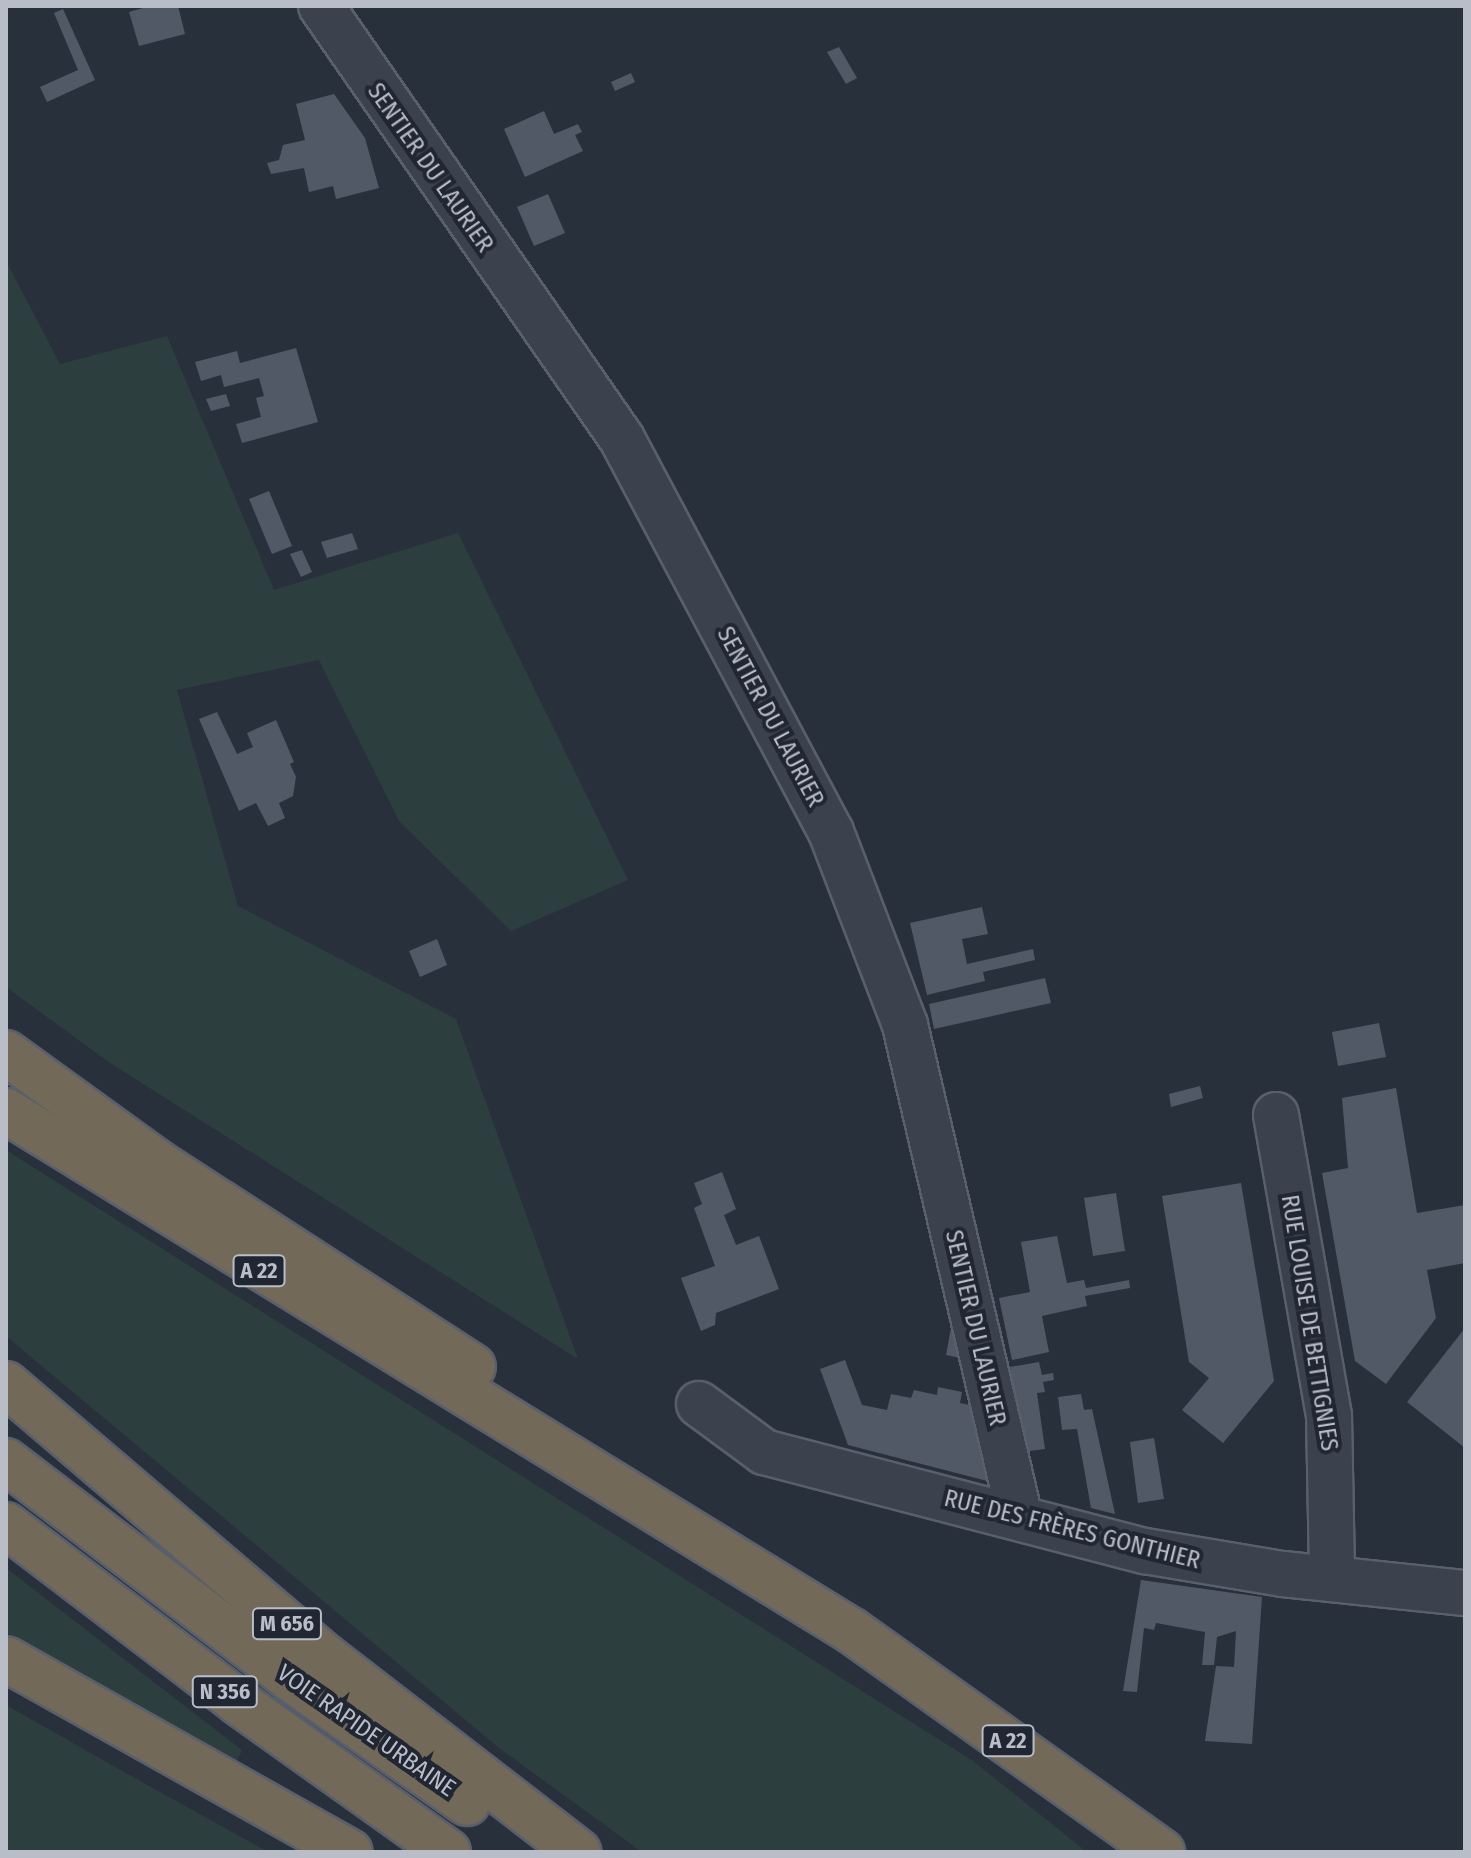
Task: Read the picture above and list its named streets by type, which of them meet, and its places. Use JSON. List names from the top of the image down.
{
  "streets": {
    "highway": [
      "A 22",
      "M 656",
      "N 356",
      "VOIE RAPIDE URBAINE"
    ],
    "street": ["SENTIER DU LAURIER", "RUE LOUISE DE BETTIGNIES", "RUE DES FRÈRES GONTHIER"]
  },
  "crossings": [
    ["SENTIER DU LAURIER", "RUE DES FRÈRES GONTHIER"],
    ["RUE LOUISE DE BETTIGNIES", "RUE DES FRÈRES GONTHIER"]
  ]
}
